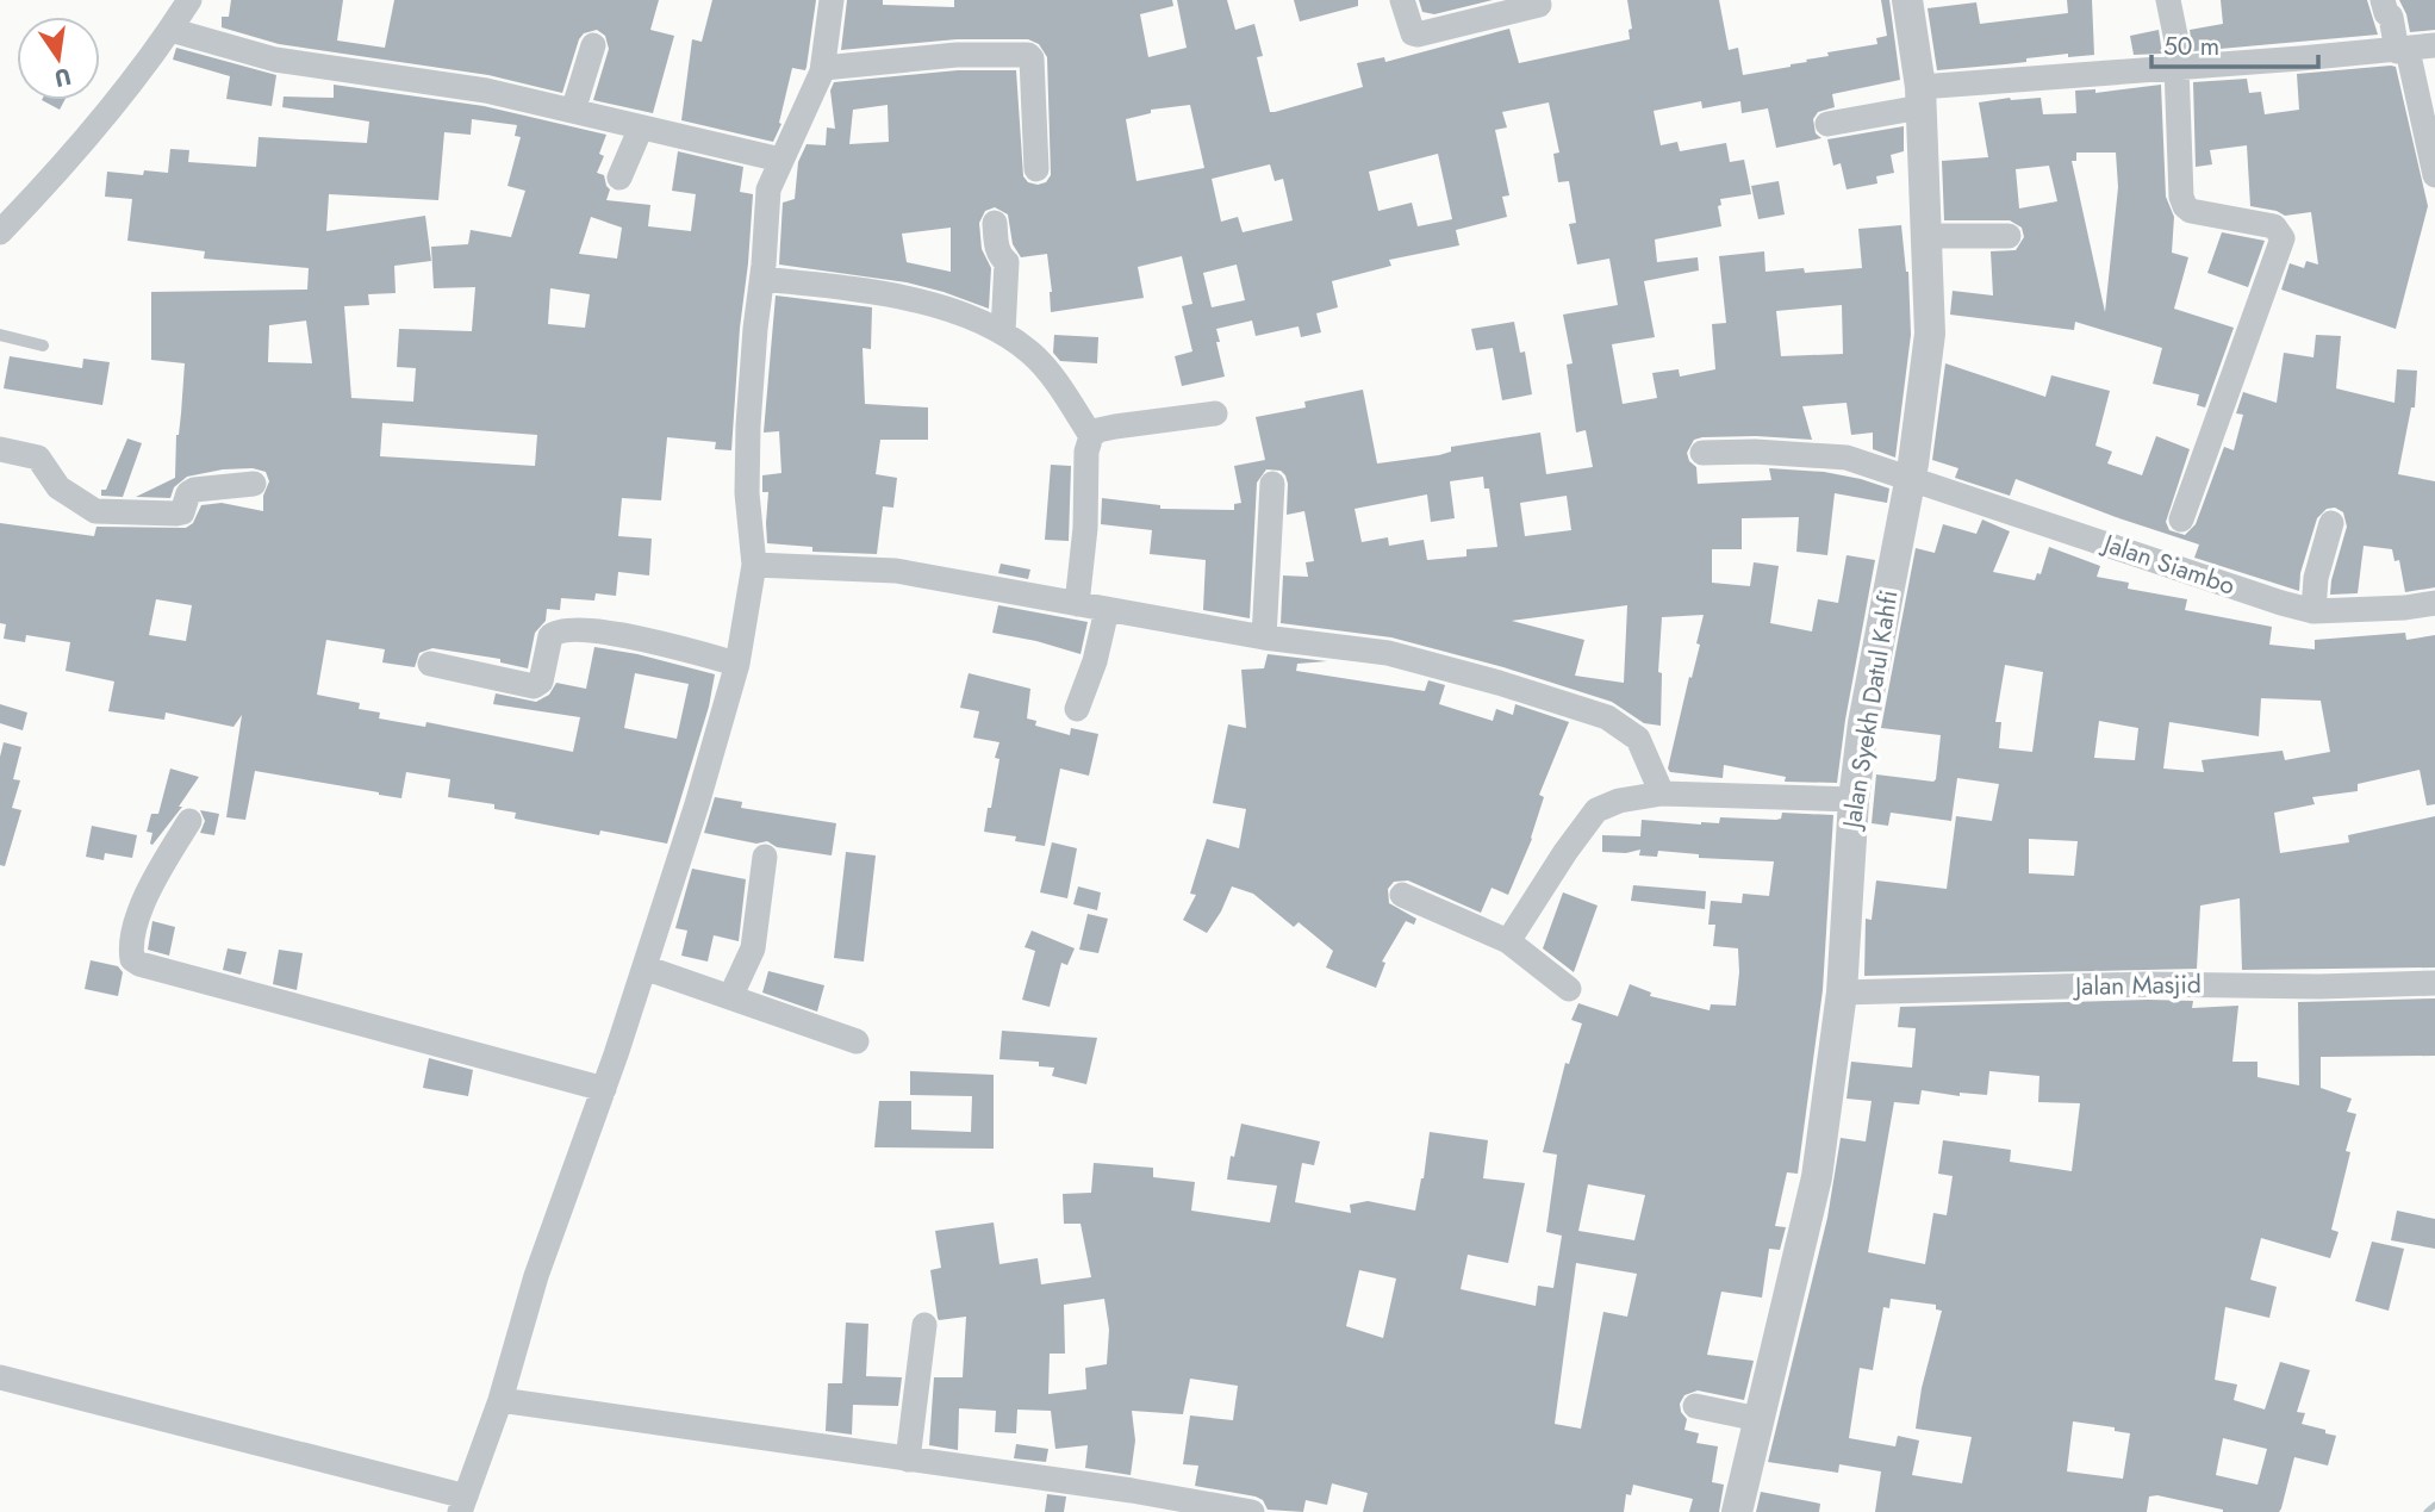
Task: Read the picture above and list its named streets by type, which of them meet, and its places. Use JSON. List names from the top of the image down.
{
  "streets": {
    "street": ["Jalan Siambo", "Jalan Syekh Datul Kahfi", "Jalan Masjid"]
  },
  "crossings": [
    ["Jalan Siambo", "Jalan Syekh Datul Kahfi"],
    ["Jalan Syekh Datul Kahfi", "Jalan Masjid"]
  ],
  "scale_bar": "50 m",
  "north": "bottom"
}
